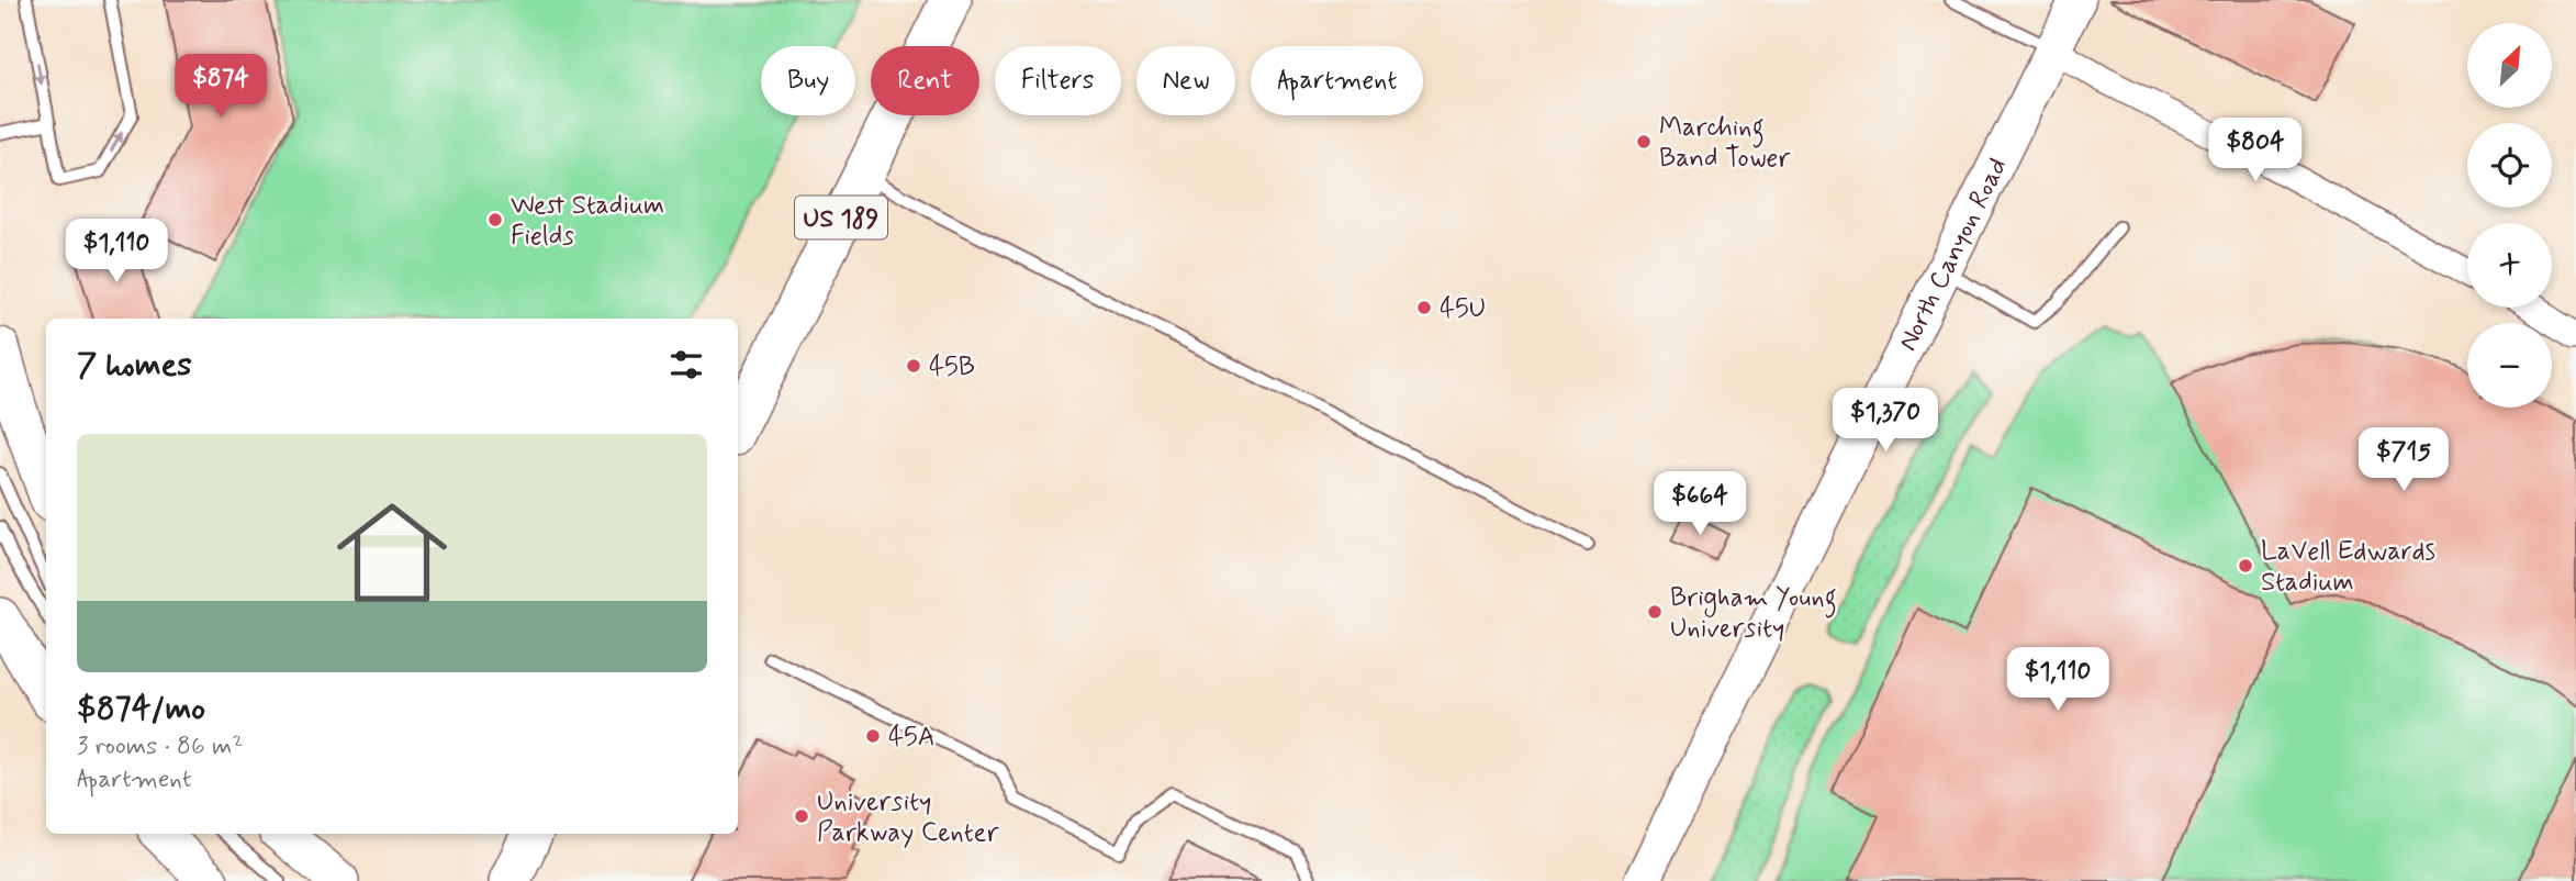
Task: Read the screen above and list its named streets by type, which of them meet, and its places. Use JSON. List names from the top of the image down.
{
  "streets": {
    "highway": ["US 189"],
    "main road": ["North Canyon Road"]
  },
  "places": [
    "Marching Band Tower",
    "West Stadium Fields",
    "45U",
    "45B",
    "LaVell Edwards Stadium",
    "Brigham Young University",
    "45A",
    "University Parkway Center"
  ],
  "north": "top right",
  "page": {
    "map_buttons": ["+", "−"],
    "chip": [
      "Buy",
      "Rent",
      "Filters",
      "New",
      "Apartment"
    ],
    "price": [
      "$874",
      "$804",
      "$1,110",
      "$1,370",
      "$715",
      "$664",
      "$1,110"
    ],
    "heading": "7 homes",
    "list": [
      {
        "name": "$874/mo",
        "note": "3 rooms · 86 m² · Apartment"
      }
    ]
  }
}
